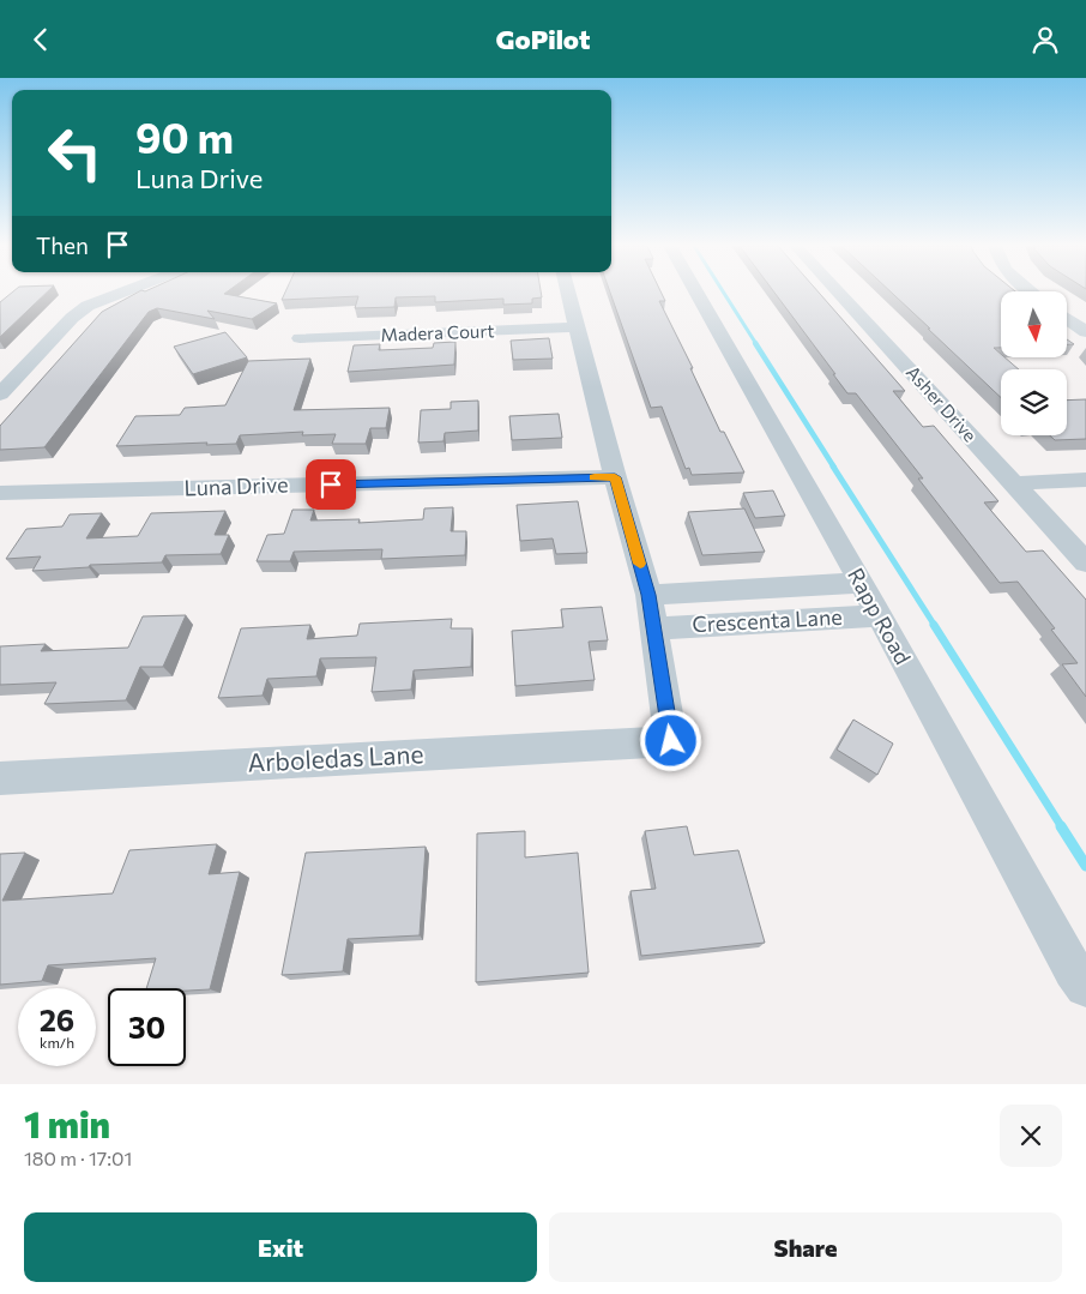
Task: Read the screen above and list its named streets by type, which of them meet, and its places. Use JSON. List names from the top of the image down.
{
  "streets": {
    "street": [
      "Madera Court",
      "Asher Drive",
      "Luna Drive",
      "Rapp Road",
      "Crescenta Lane",
      "Arboledas Lane"
    ]
  },
  "crossings": [
    ["Rapp Road", "Crescenta Lane"],
    ["Crescenta Lane", "Arboledas Lane"]
  ],
  "north": "bottom",
  "page": {
    "header": "GoPilot",
    "turn": ["90 m", "Luna Drive"],
    "then": "Then",
    "speed": "26 km/h",
    "limit": "30",
    "heading": ["1 min", "180 m · 17:01"],
    "buttons": ["Exit", "Share"]
  }
}
